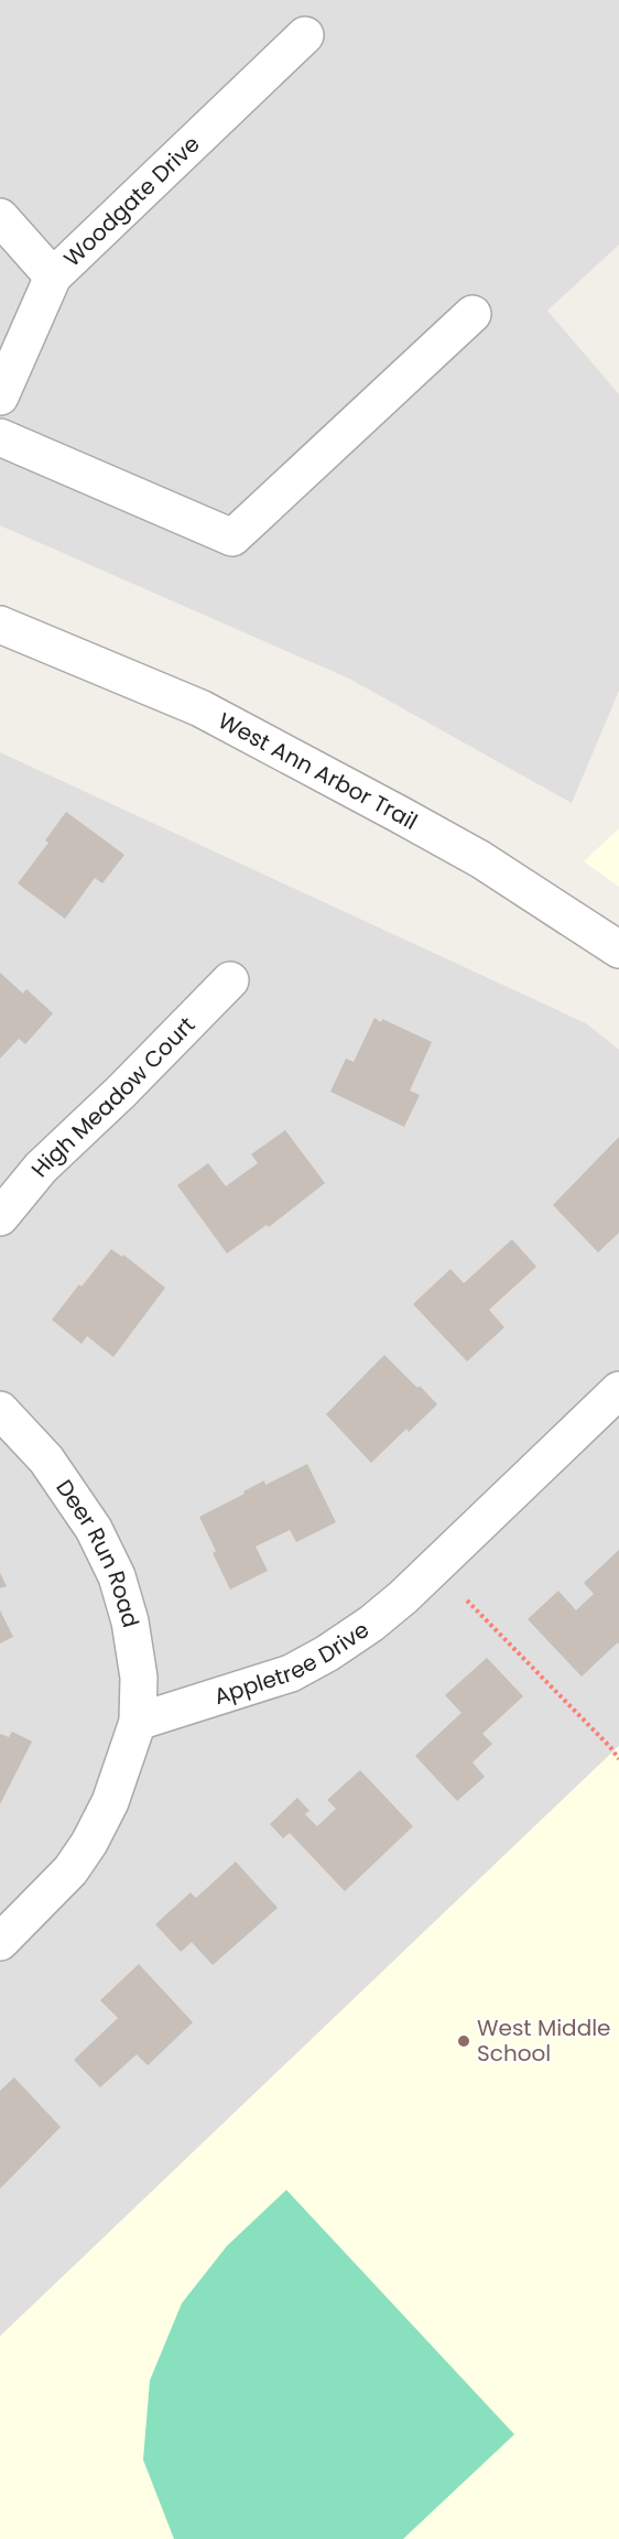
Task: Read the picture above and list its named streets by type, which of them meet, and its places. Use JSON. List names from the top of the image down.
{
  "streets": {
    "street": [
      "Woodgate Drive",
      "West Ann Arbor Trail",
      "High Meadow Court",
      "Deer Run Road",
      "Appletree Drive"
    ]
  },
  "crossings": [
    ["Deer Run Road", "Appletree Drive"]
  ],
  "places": ["West Middle School"]
}
